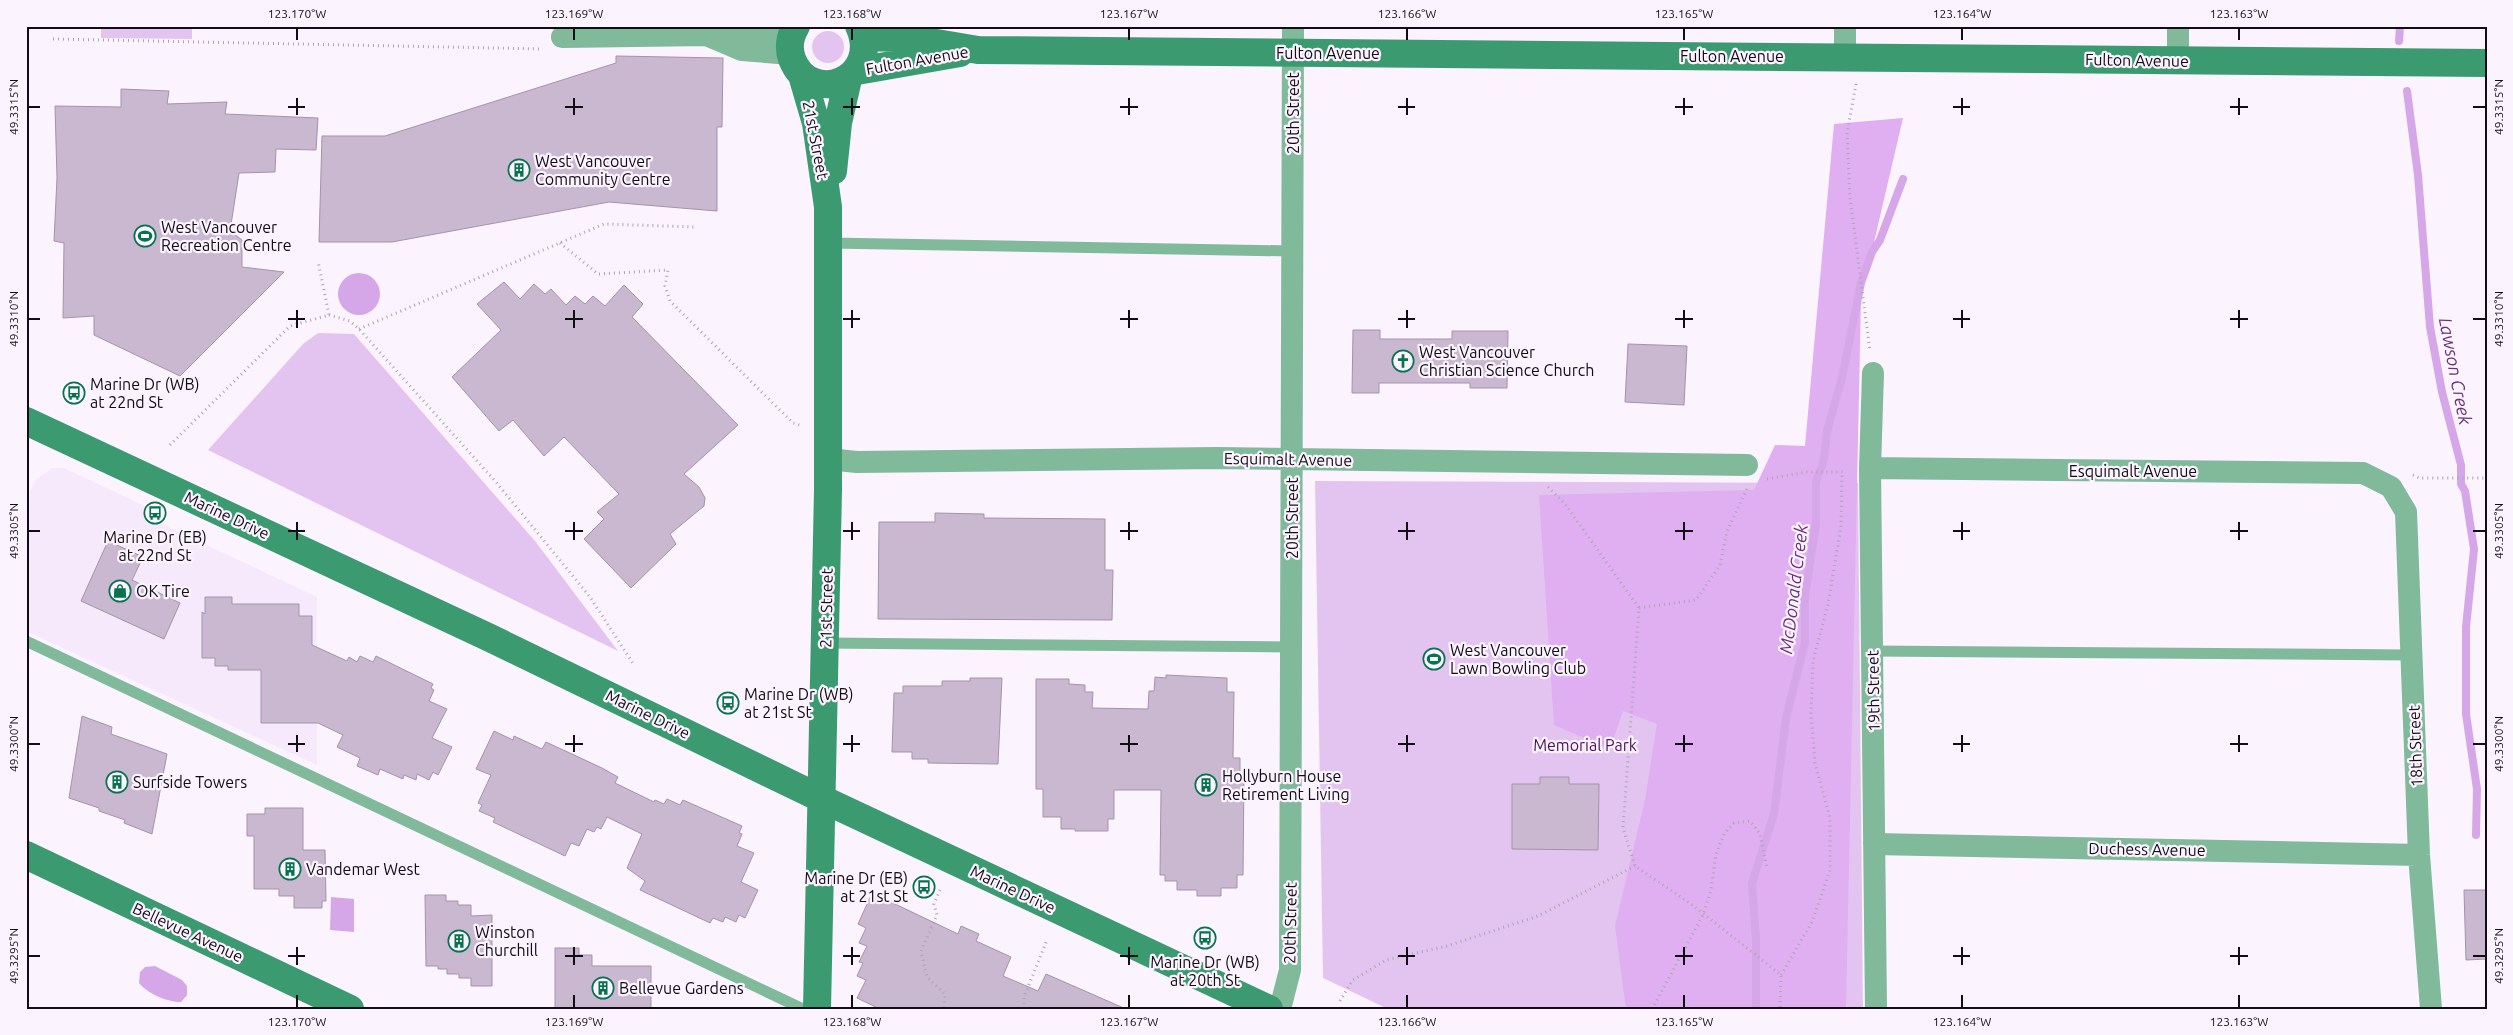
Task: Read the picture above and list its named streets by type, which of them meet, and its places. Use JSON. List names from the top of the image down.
{
  "streets": {
    "main road": [
      "Fulton Avenue",
      "21st Street",
      "Marine Drive",
      "Bellevue Avenue"
    ],
    "street": [
      "20th Street",
      "Esquimalt Avenue",
      "19th Street",
      "18th Street",
      "Duchess Avenue"
    ]
  },
  "crossings": [
    ["Fulton Avenue", "20th Street"],
    ["Fulton Avenue", "21st Street"],
    ["20th Street", "Esquimalt Avenue"],
    ["21st Street", "Esquimalt Avenue"],
    ["21st Street", "Marine Drive"],
    ["Esquimalt Avenue", "19th Street"],
    ["Esquimalt Avenue", "18th Street"],
    ["19th Street", "Duchess Avenue"],
    ["18th Street", "Duchess Avenue"]
  ],
  "water": ["Lawson Creek", "McDonald Creek"],
  "parks": ["Memorial Park"],
  "places": {
    "building": [
      "West Vancouver Community Centre",
      "Surfside Towers",
      "Hollyburn House Retirement Living",
      "Vandemar West",
      "Winston Churchill",
      "Bellevue Gardens"
    ],
    "sports": ["West Vancouver Recreation Centre", "West Vancouver Lawn Bowling Club"],
    "church": ["West Vancouver Christian Science Church"],
    "bus stop": [
      "Marine Dr (WB) at 22nd St",
      "Marine Dr (EB) at 22nd St",
      "Marine Dr (WB) at 21st St",
      "Marine Dr (EB) at 21st St",
      "Marine Dr (WB) at 20th St"
    ],
    "shop": ["OK Tire"]
  },
  "coordinates": [
    "123.170°W",
    "123.169°W",
    "123.168°W",
    "123.167°W",
    "123.166°W",
    "123.165°W",
    "123.164°W",
    "123.163°W",
    "49.3315°N",
    "49.3310°N",
    "49.3305°N",
    "49.3300°N",
    "49.3295°N"
  ]
}
